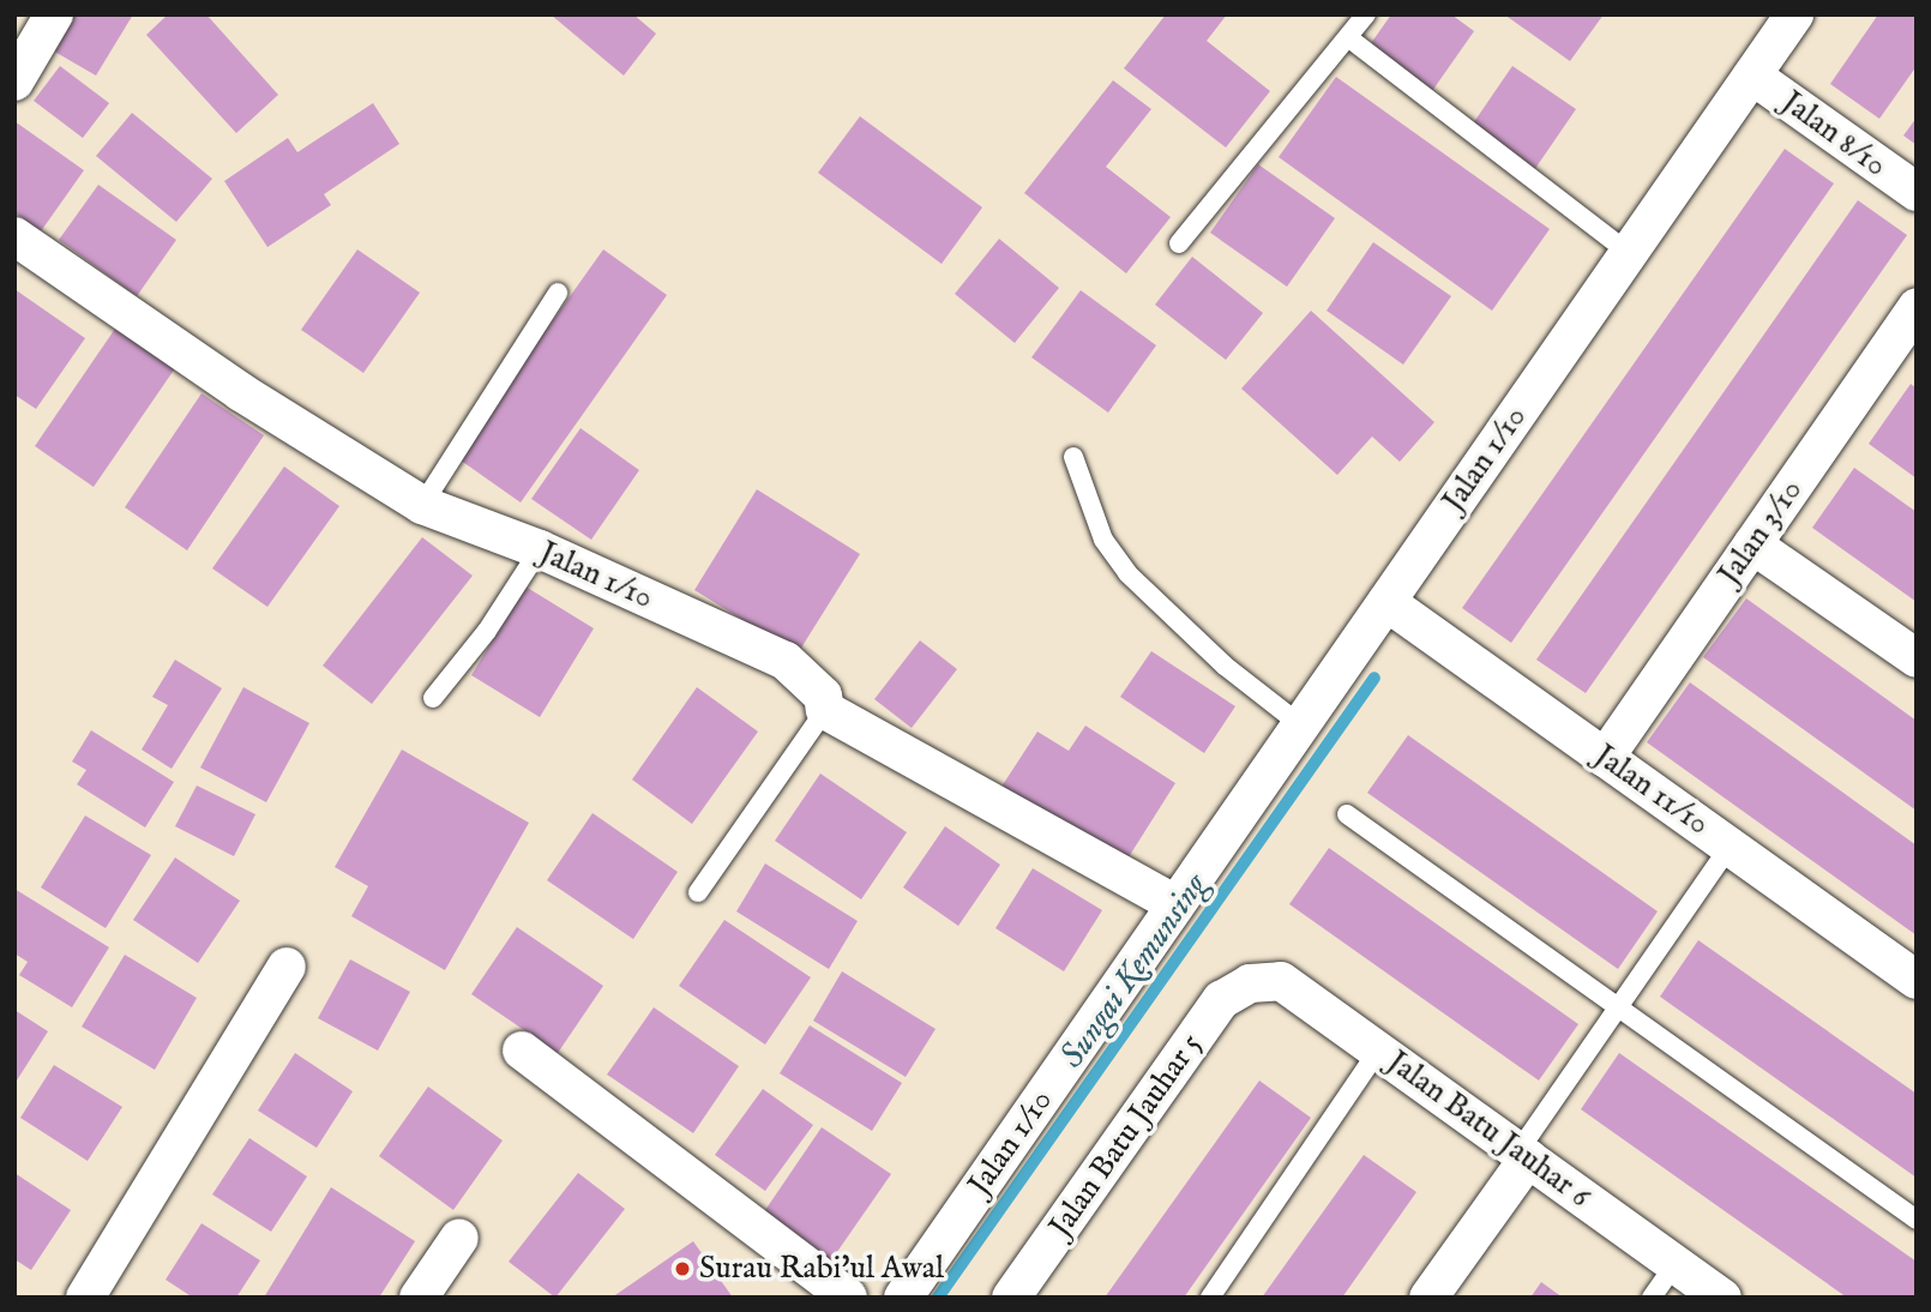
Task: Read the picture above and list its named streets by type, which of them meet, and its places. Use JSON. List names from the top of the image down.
{
  "streets": {
    "street": [
      "Jalan 8/10",
      "Jalan 1/10",
      "Jalan 3/10",
      "Jalan 11/10",
      "Jalan Batu Jauhar 6",
      "Jalan Batu Jauhar 5"
    ]
  },
  "crossings": [
    ["Jalan 8/10", "Jalan 1/10"],
    ["Jalan 1/10", "Jalan 11/10"],
    ["Jalan 3/10", "Jalan 11/10"],
    ["Jalan Batu Jauhar 6", "Jalan Batu Jauhar 5"]
  ],
  "water": ["Sungai Kemunsing"],
  "places": ["Surau Rabi'ul Awal"]
}
